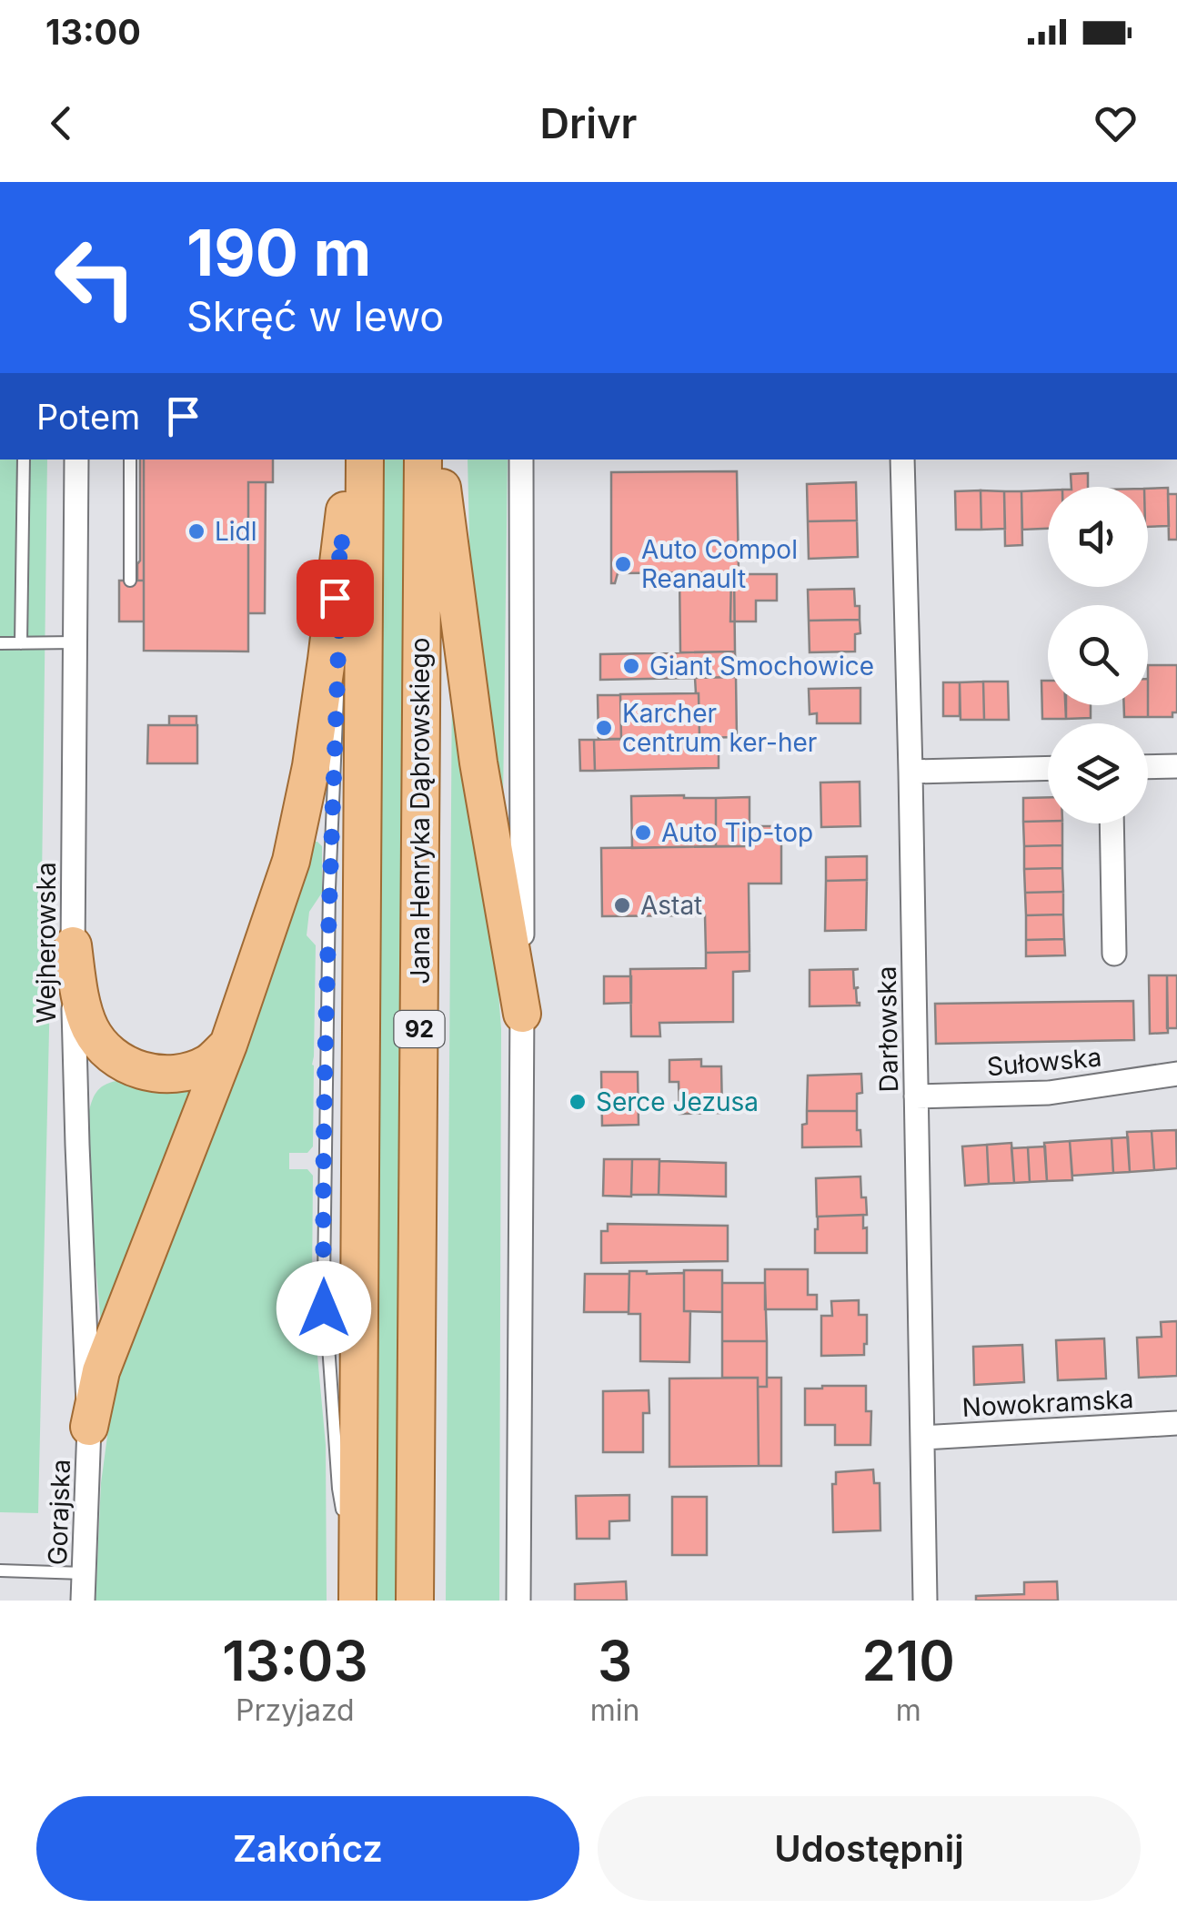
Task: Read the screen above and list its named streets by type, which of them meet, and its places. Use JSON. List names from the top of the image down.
{
  "streets": {
    "main road": ["Jana Henryka Dąbrowskiego", "92"],
    "street": [
      "Wejherowska",
      "Darłowska",
      "Sułowska",
      "Nowokramska",
      "Gorajska"
    ]
  },
  "crossings": [
    ["Wejherowska", "Gorajska"],
    ["Darłowska", "Sułowska"],
    ["Darłowska", "Nowokramska"]
  ],
  "places": [
    "Lidl",
    "Auto Compol Reanault",
    "Giant Smochowice",
    "Karcher centrum ker-her",
    "Auto Tip-top",
    "Astat",
    "Serce Jezusa"
  ],
  "page": {
    "status": "13:00",
    "header": "Drivr",
    "turn": ["190 m", "Skręć w lewo"],
    "then": "Potem",
    "eta": [
      "13:03",
      "Przyjazd",
      "3",
      "min",
      "210",
      "m"
    ],
    "buttons": ["Zakończ", "Udostępnij"]
  }
}
